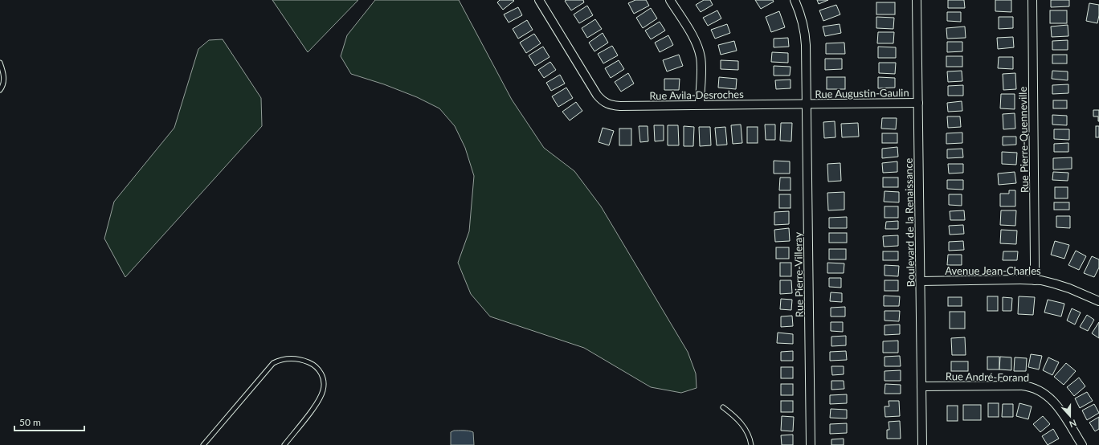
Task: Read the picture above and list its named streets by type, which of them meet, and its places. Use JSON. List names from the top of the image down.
{
  "streets": {
    "street": [
      "Rue Augustin-Gaulin",
      "Rue Avila-Desroches",
      "Rue Pierre-Quenneville",
      "Boulevard de la Renaissance",
      "Avenue Jean-Charles",
      "Rue Pierre-Villeray",
      "Rue André-Forand"
    ]
  },
  "crossings": [
    ["Rue Augustin-Gaulin", "Rue Avila-Desroches"],
    ["Rue Augustin-Gaulin", "Boulevard de la Renaissance"],
    ["Rue Augustin-Gaulin", "Rue Pierre-Villeray"],
    ["Rue Avila-Desroches", "Rue Pierre-Villeray"],
    ["Rue Pierre-Quenneville", "Avenue Jean-Charles"],
    ["Boulevard de la Renaissance", "Avenue Jean-Charles"],
    ["Boulevard de la Renaissance", "Rue André-Forand"]
  ],
  "scale_bar": "50 m",
  "north": "bottom"
}
